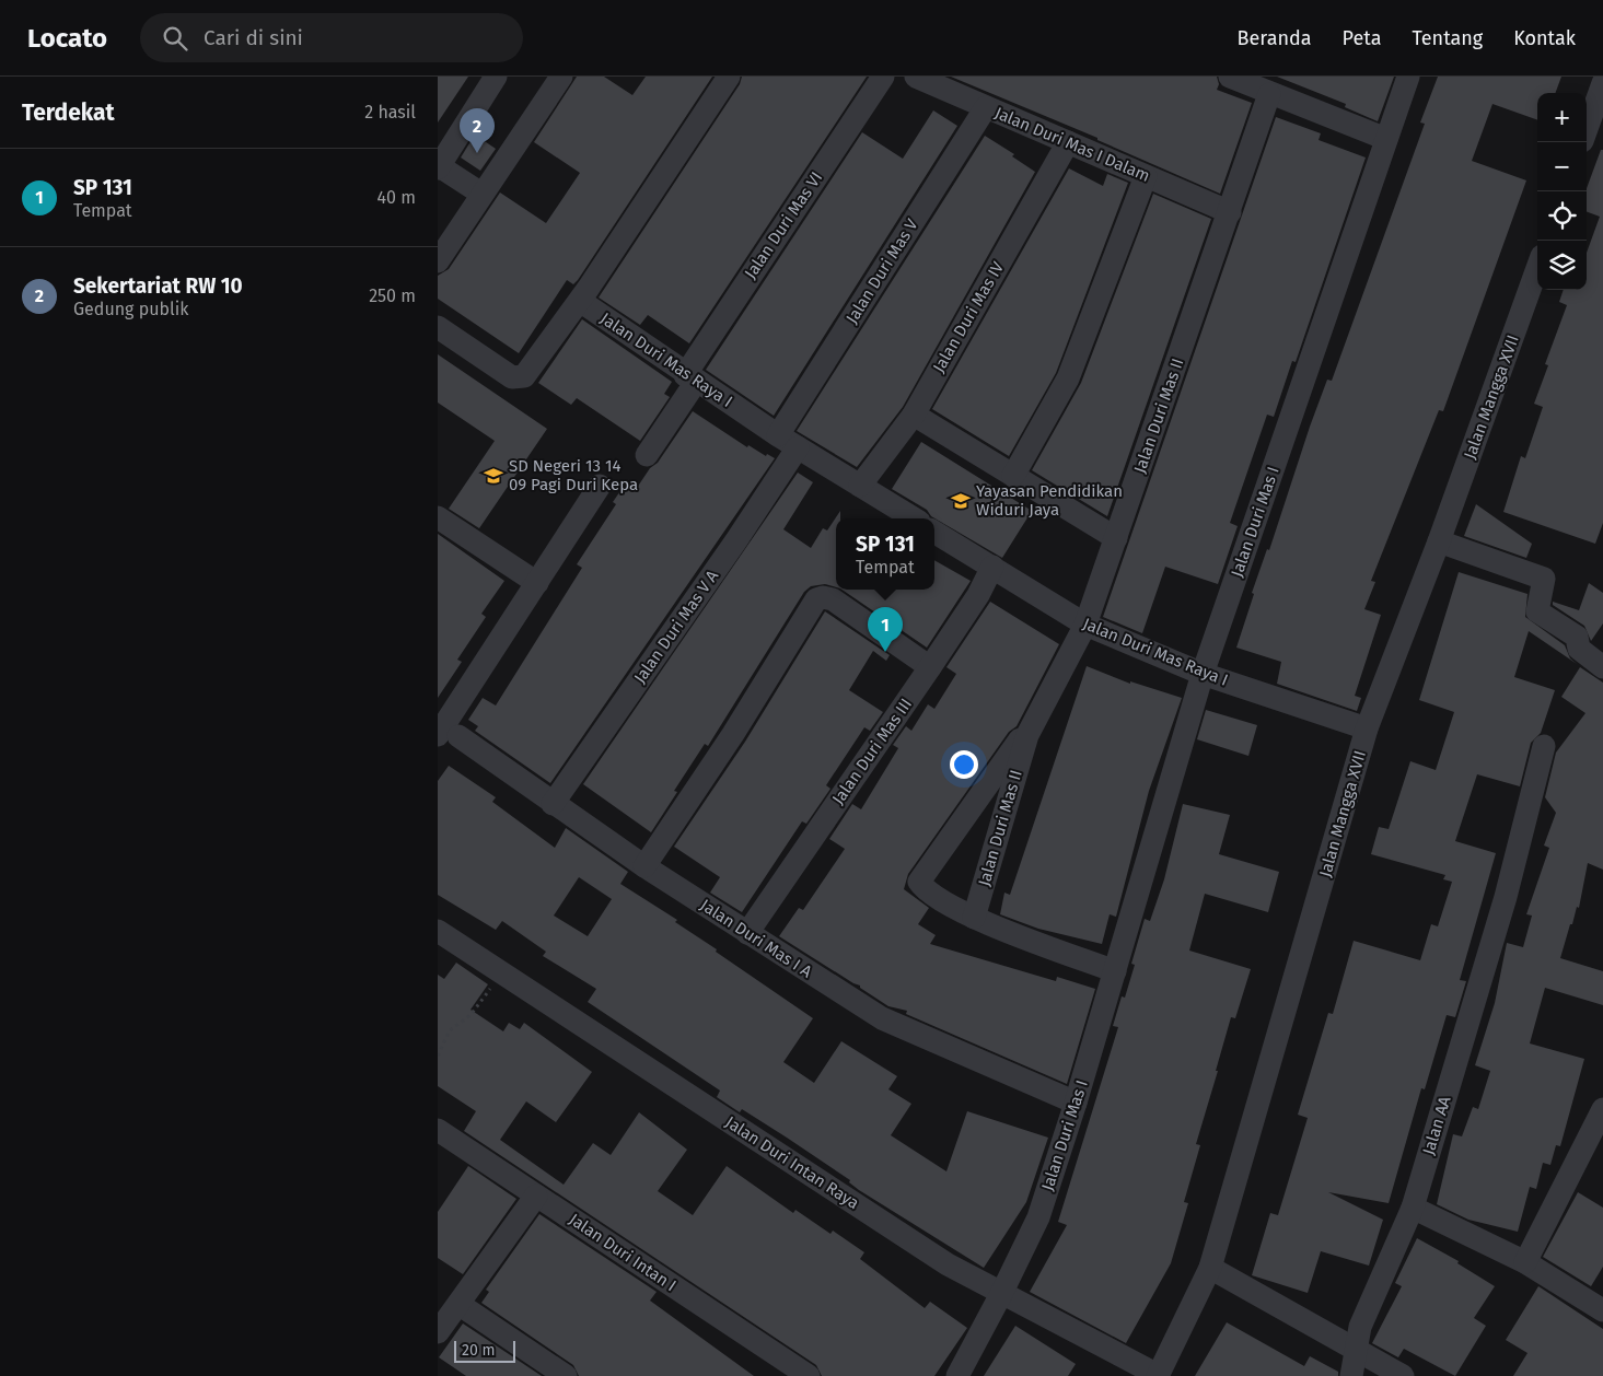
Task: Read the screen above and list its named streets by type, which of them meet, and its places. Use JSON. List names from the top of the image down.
{
  "streets": {
    "street": [
      "Jalan Duri Mas I Dalam",
      "Jalan Duri Mas VI",
      "Jalan Duri Mas V",
      "Jalan Duri Mas IV",
      "Jalan Duri Mas Raya I",
      "Jalan Mangga XVII",
      "Jalan Duri Mas II",
      "Jalan Duri Mas I",
      "Jalan Duri Mas V A",
      "Jalan Duri Mas III",
      "Jalan Duri Mas I A",
      "Jalan AA",
      "Jalan Duri Intan Raya",
      "Jalan Duri Intan I"
    ]
  },
  "crossings": [
    ["Jalan Duri Mas I Dalam", "Jalan Duri Mas V"],
    ["Jalan Duri Mas I Dalam", "Jalan Duri Mas IV"],
    ["Jalan Duri Mas I Dalam", "Jalan Duri Mas II"],
    ["Jalan Duri Mas VI", "Jalan Duri Mas Raya I"],
    ["Jalan Duri Mas V", "Jalan Duri Mas Raya I"],
    ["Jalan Duri Mas V", "Jalan Duri Mas V A"],
    ["Jalan Duri Mas IV", "Jalan Duri Mas Raya I"],
    ["Jalan Duri Mas Raya I", "Jalan Mangga XVII"],
    ["Jalan Duri Mas Raya I", "Jalan Duri Mas II"],
    ["Jalan Duri Mas Raya I", "Jalan Duri Mas I"],
    ["Jalan Duri Mas Raya I", "Jalan Duri Mas V A"],
    ["Jalan Duri Mas Raya I", "Jalan Duri Mas III"],
    ["Jalan Mangga XVII", "Jalan Duri Intan Raya"],
    ["Jalan Duri Mas I", "Jalan Duri Mas I A"],
    ["Jalan Duri Mas I", "Jalan Duri Intan Raya"],
    ["Jalan Duri Mas V A", "Jalan Duri Mas I A"],
    ["Jalan Duri Mas III", "Jalan Duri Mas I A"]
  ],
  "places": {
    "school or university": ["SD Negeri 13 14 09 Pagi Duri Kepa", "Yayasan Pendidikan Widuri Jaya"]
  },
  "scale_bar": "20 m",
  "page": {
    "header": "Locato",
    "search": "Cari di sini",
    "nav": [
      "Beranda",
      "Peta",
      "Tentang",
      "Kontak"
    ],
    "heading": ["Terdekat", "2 hasil"],
    "map_buttons": ["+", "−"],
    "pins": ["2", "1"],
    "list": [
      {
        "mark": "1",
        "name": "SP 131",
        "note": "Tempat",
        "value": "40 m"
      },
      {
        "mark": "2",
        "name": "Sekertariat RW 10",
        "note": "Gedung publik",
        "value": "250 m"
      }
    ],
    "popup": ["SP 131", "Tempat"],
    "scale": "20 m"
  }
}
